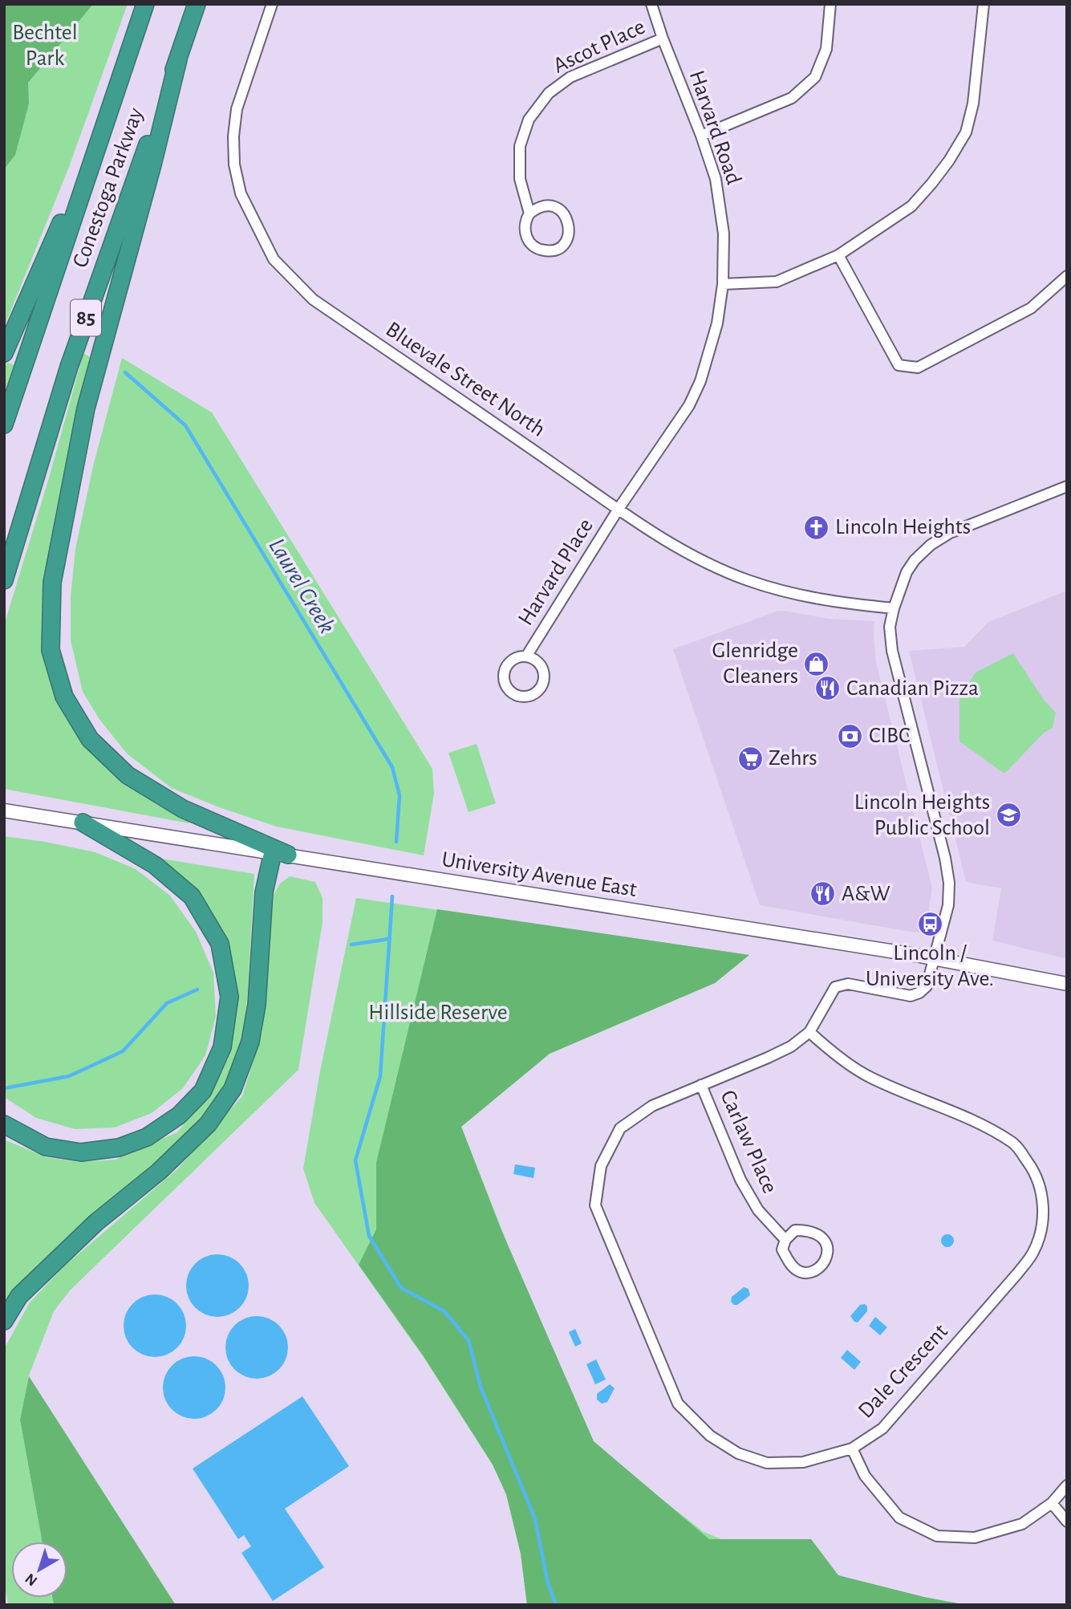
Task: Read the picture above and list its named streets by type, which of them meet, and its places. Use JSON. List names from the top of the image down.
{
  "streets": {
    "highway": ["Conestoga Parkway", "85"],
    "main road": ["University Avenue East"],
    "street": [
      "Ascot Place",
      "Harvard Road",
      "Bluevale Street North",
      "Harvard Place",
      "Carlaw Place",
      "Dale Crescent"
    ]
  },
  "crossings": [
    ["Ascot Place", "Harvard Road"],
    ["Harvard Road", "Bluevale Street North"],
    ["Harvard Road", "Harvard Place"],
    ["Bluevale Street North", "Harvard Place"],
    ["Bluevale Street North", "Dale Crescent"],
    ["University Avenue East", "Dale Crescent"],
    ["Carlaw Place", "Dale Crescent"]
  ],
  "water": ["Laurel Creek"],
  "parks": ["Bechtel Park", "Hillside Reserve"],
  "places": {
    "church": ["Lincoln Heights"],
    "shop": ["Glenridge Cleaners"],
    "restaurant": ["Canadian Pizza", "A&W"],
    "bank": ["CIBC"],
    "supermarket": ["Zehrs"],
    "school or university": ["Lincoln Heights Public School"],
    "bus stop": ["Lincoln / University Ave."]
  },
  "north": "bottom left"
}
